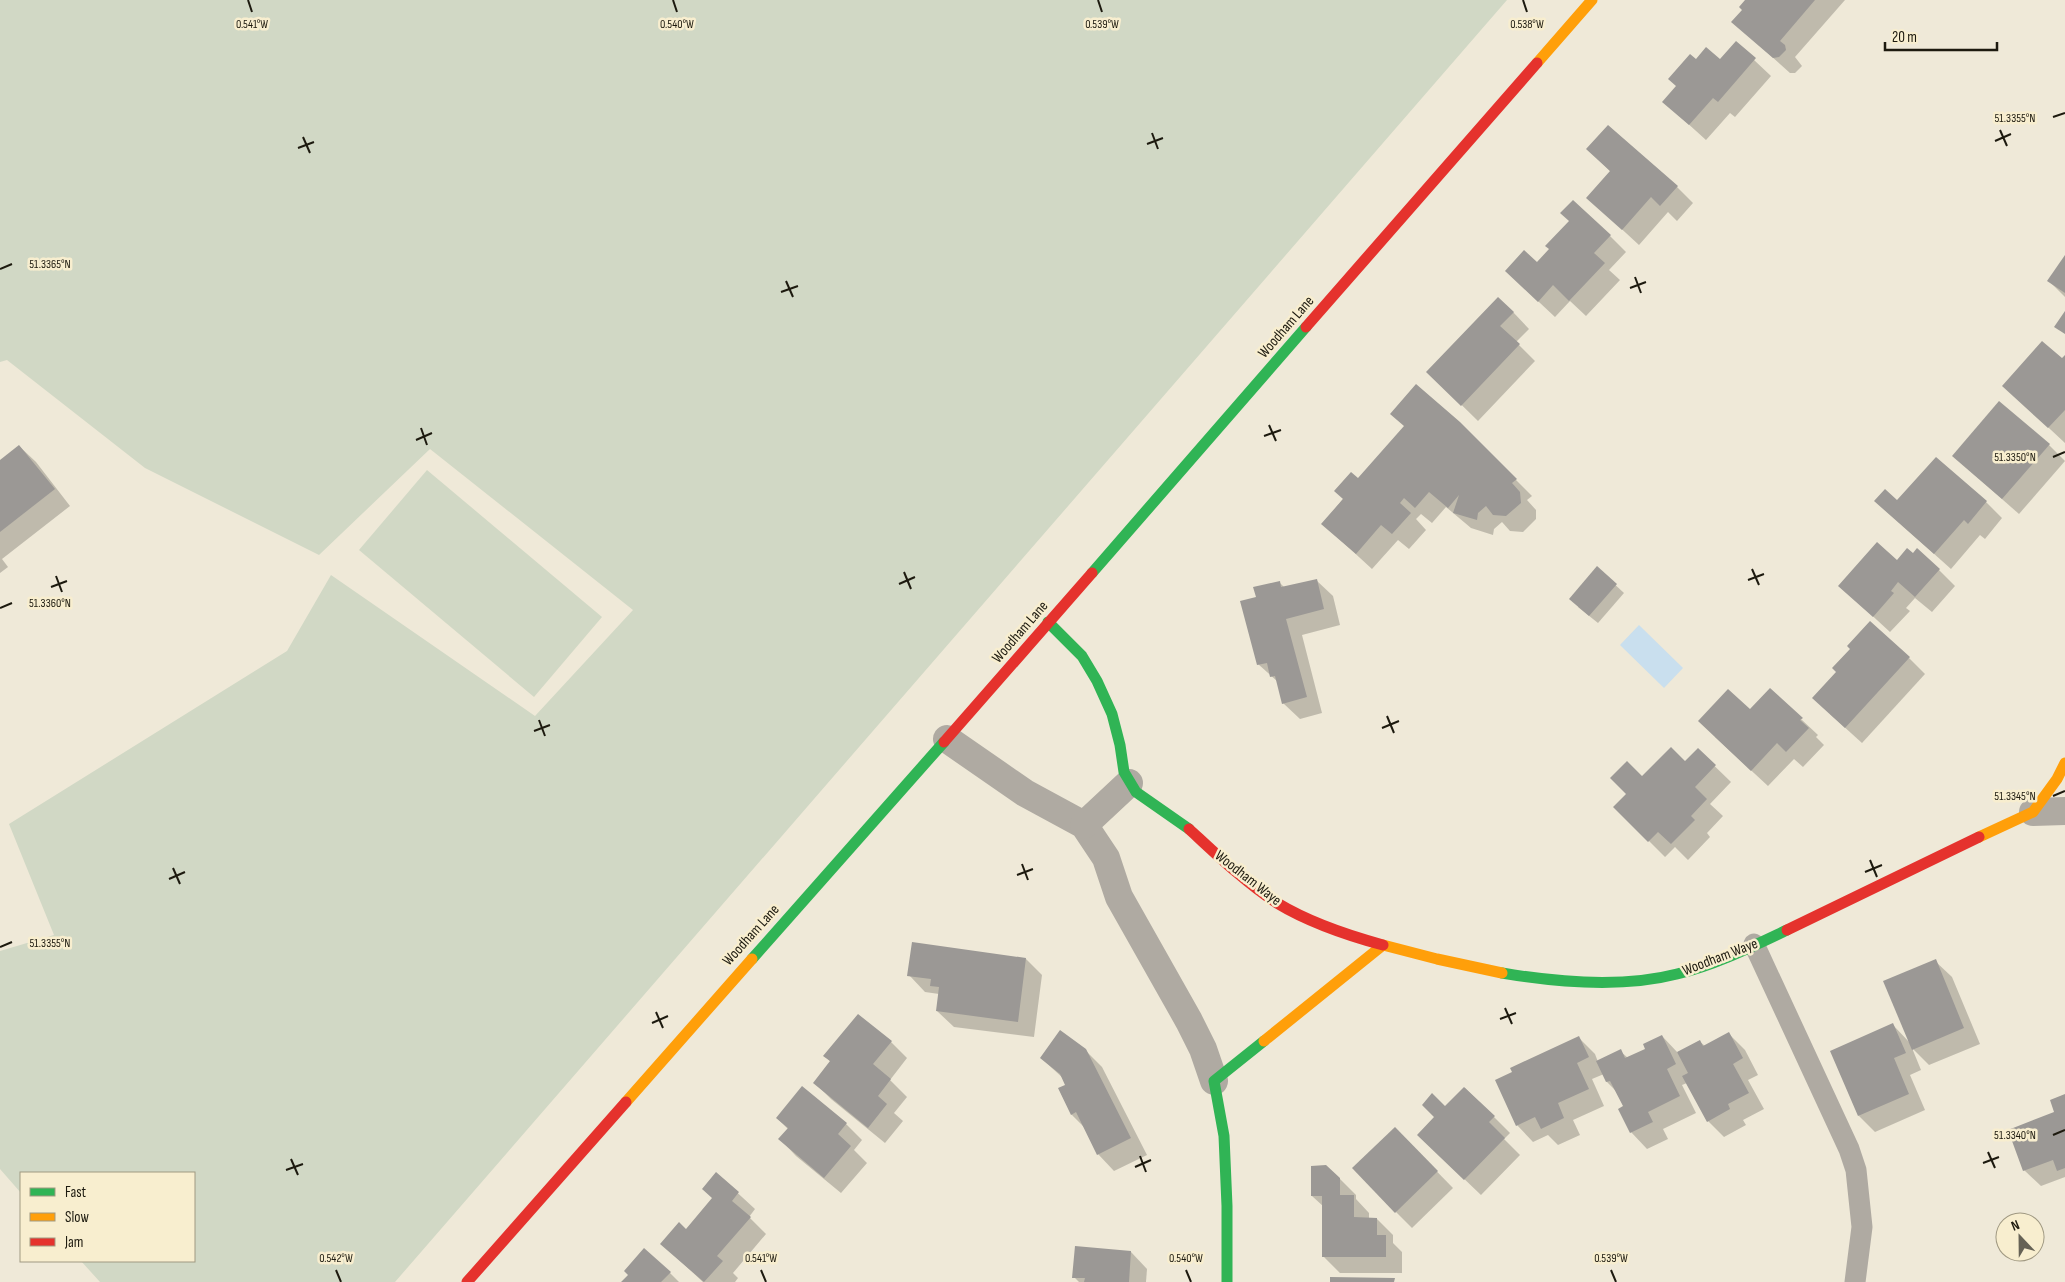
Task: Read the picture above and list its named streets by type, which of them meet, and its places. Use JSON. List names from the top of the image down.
{
  "streets": {
    "main road": ["Woodham Lane", "Woodham Waye"]
  },
  "crossings": [
    ["Woodham Lane", "Woodham Waye"]
  ],
  "legend": ["Fast", "Slow", "Jam"],
  "scale_bar": "20 m",
  "north": "top",
  "coordinates": [
    "0.541°W",
    "0.540°W",
    "0.539°W",
    "0.538°W",
    "51.3355°N",
    "51.3365°N",
    "51.3350°N",
    "51.3360°N",
    "51.3345°N",
    "51.3340°N",
    "0.542°W"
  ]
}
